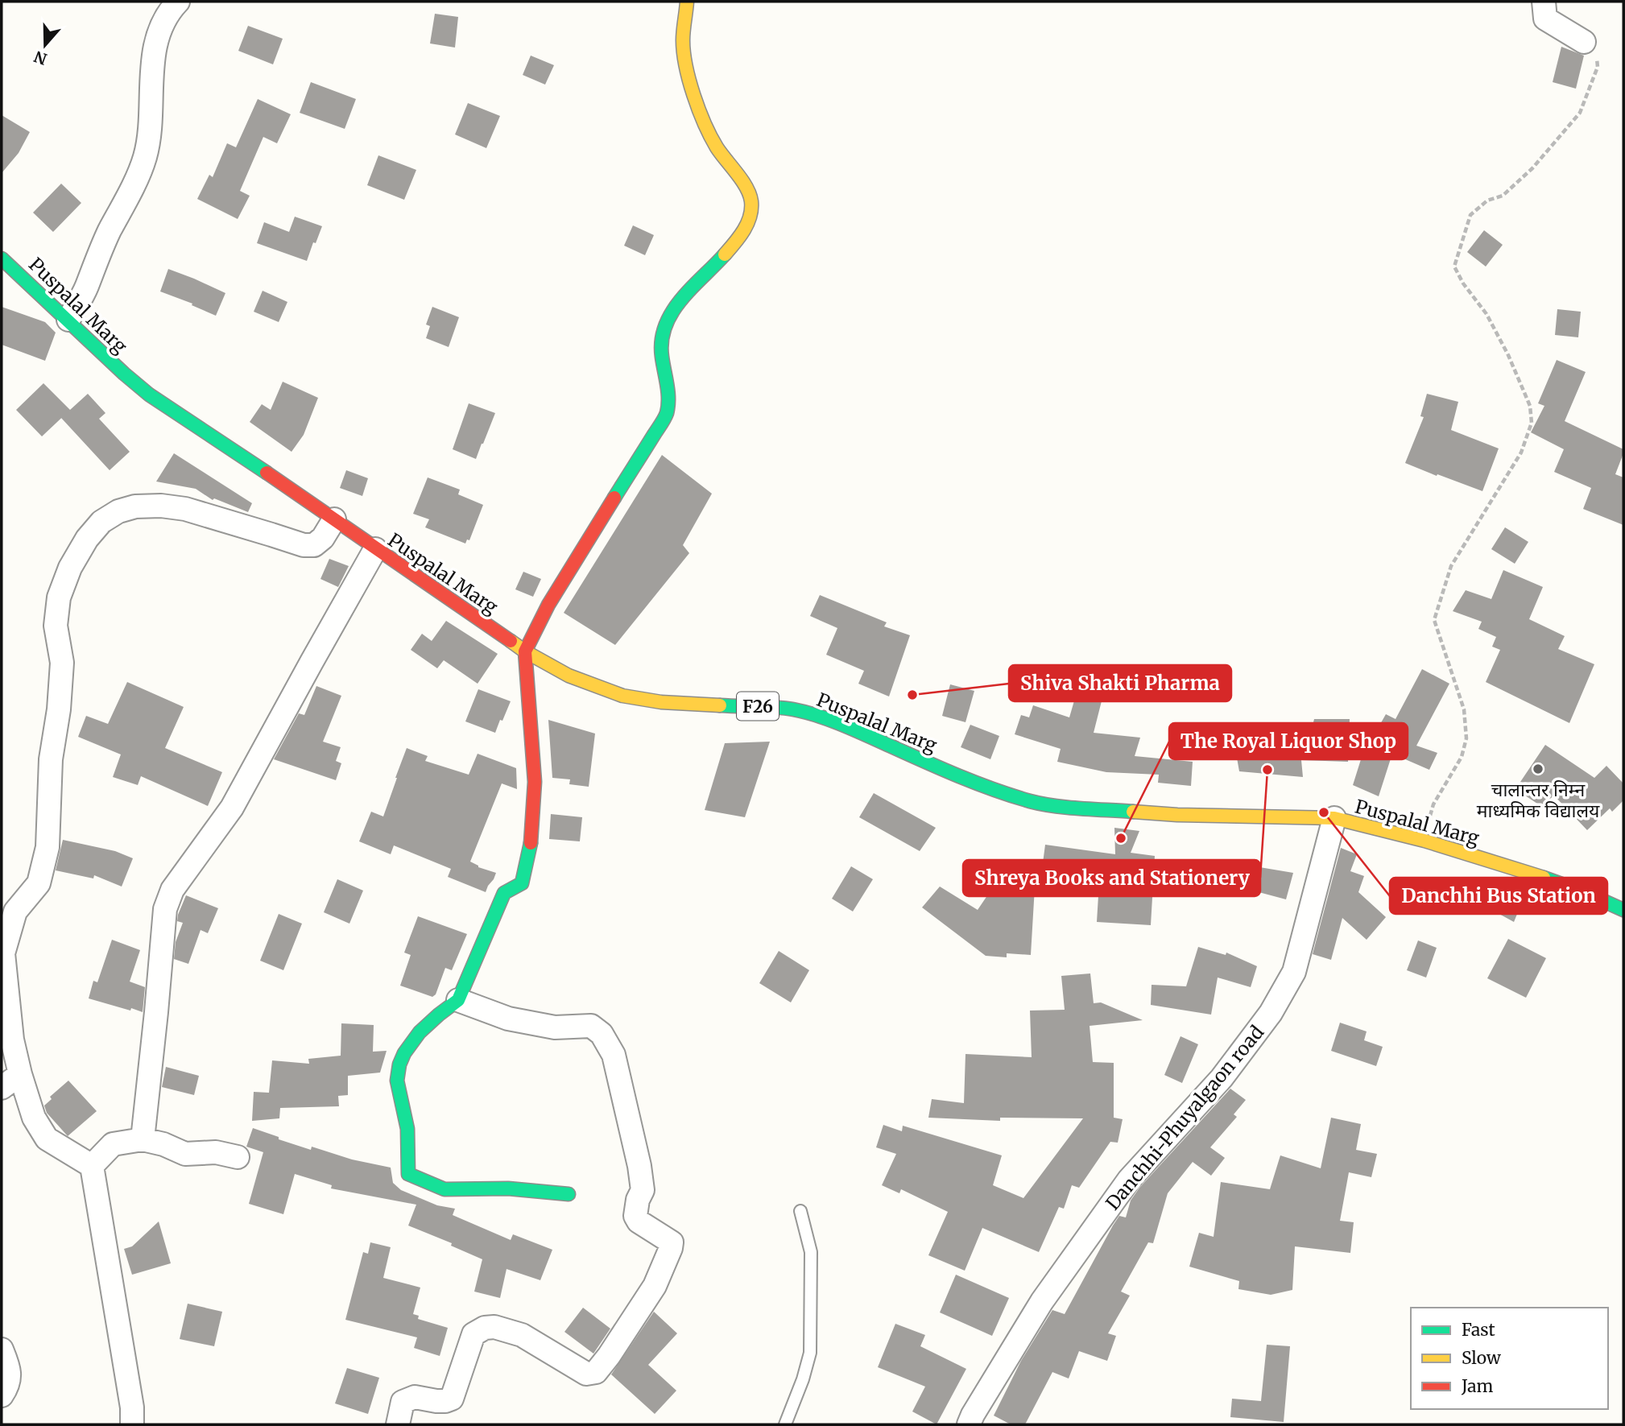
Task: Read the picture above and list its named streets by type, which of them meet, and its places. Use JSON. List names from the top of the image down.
{
  "streets": {
    "main road": ["Puspalal Marg", "F26"],
    "street": ["Danchhi-Phuyalgaon road"]
  },
  "crossings": [
    ["Puspalal Marg", "Danchhi-Phuyalgaon road"]
  ],
  "places": [
    "Shiva Shakti Pharma",
    "चालान्तर निम्न माध्यमिक विद्यालय",
    "Shreya Books and Stationery",
    "Danchhi Bus Station",
    "The Royal Liquor Shop"
  ],
  "legend": ["Fast", "Slow", "Jam"],
  "north": "bottom"
}
